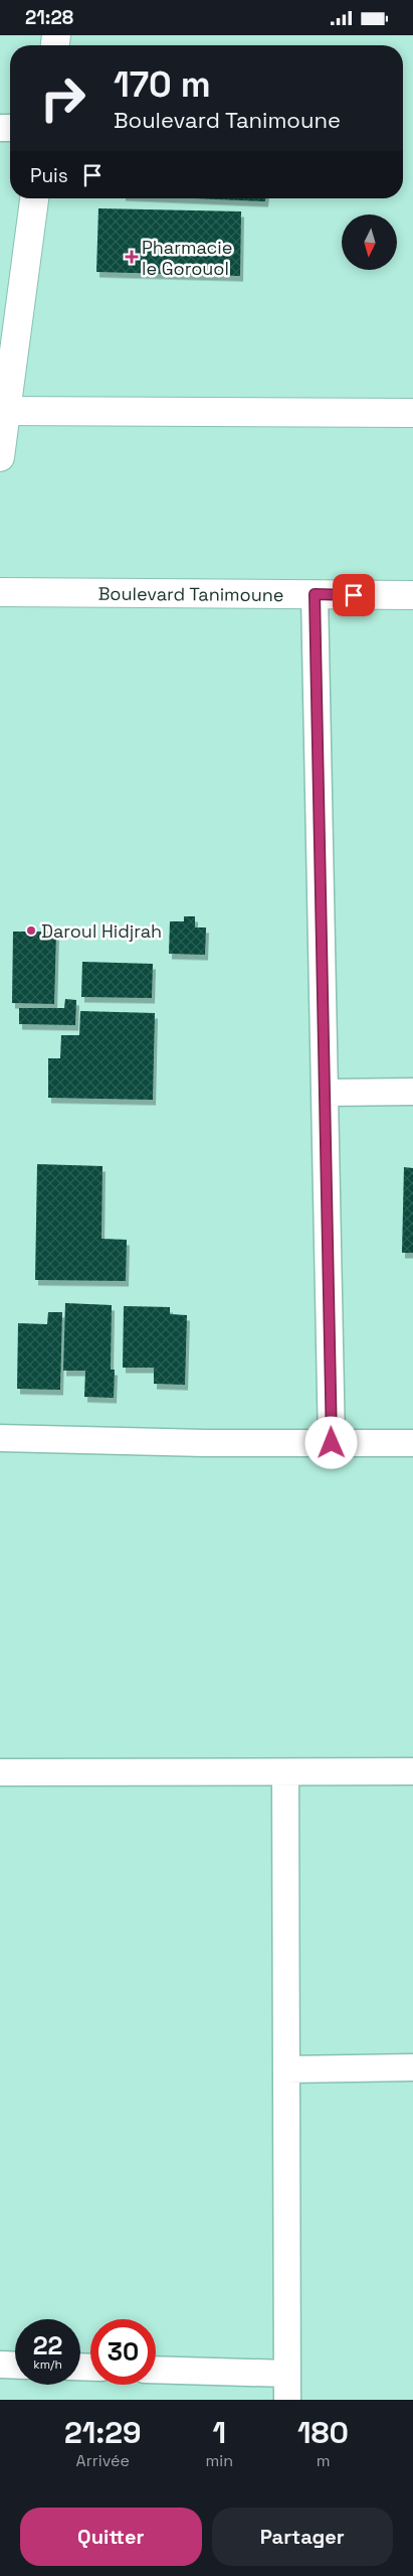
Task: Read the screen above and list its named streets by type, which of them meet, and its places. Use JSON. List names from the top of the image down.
{
  "streets": {
    "main road": ["Boulevard Tanimoune"]
  },
  "places": {
    "health": ["Pharmacie le Gorouol"],
    "other": ["Daroul Hidjrah"]
  },
  "north": "bottom",
  "page": {
    "status": "21:28",
    "turn": ["170 m", "Boulevard Tanimoune"],
    "then": "Puis",
    "speed": "22 km/h",
    "limit": "30",
    "eta": [
      "21:29",
      "Arrivée",
      "1",
      "min",
      "180",
      "m"
    ],
    "buttons": ["Quitter", "Partager"]
  }
}
